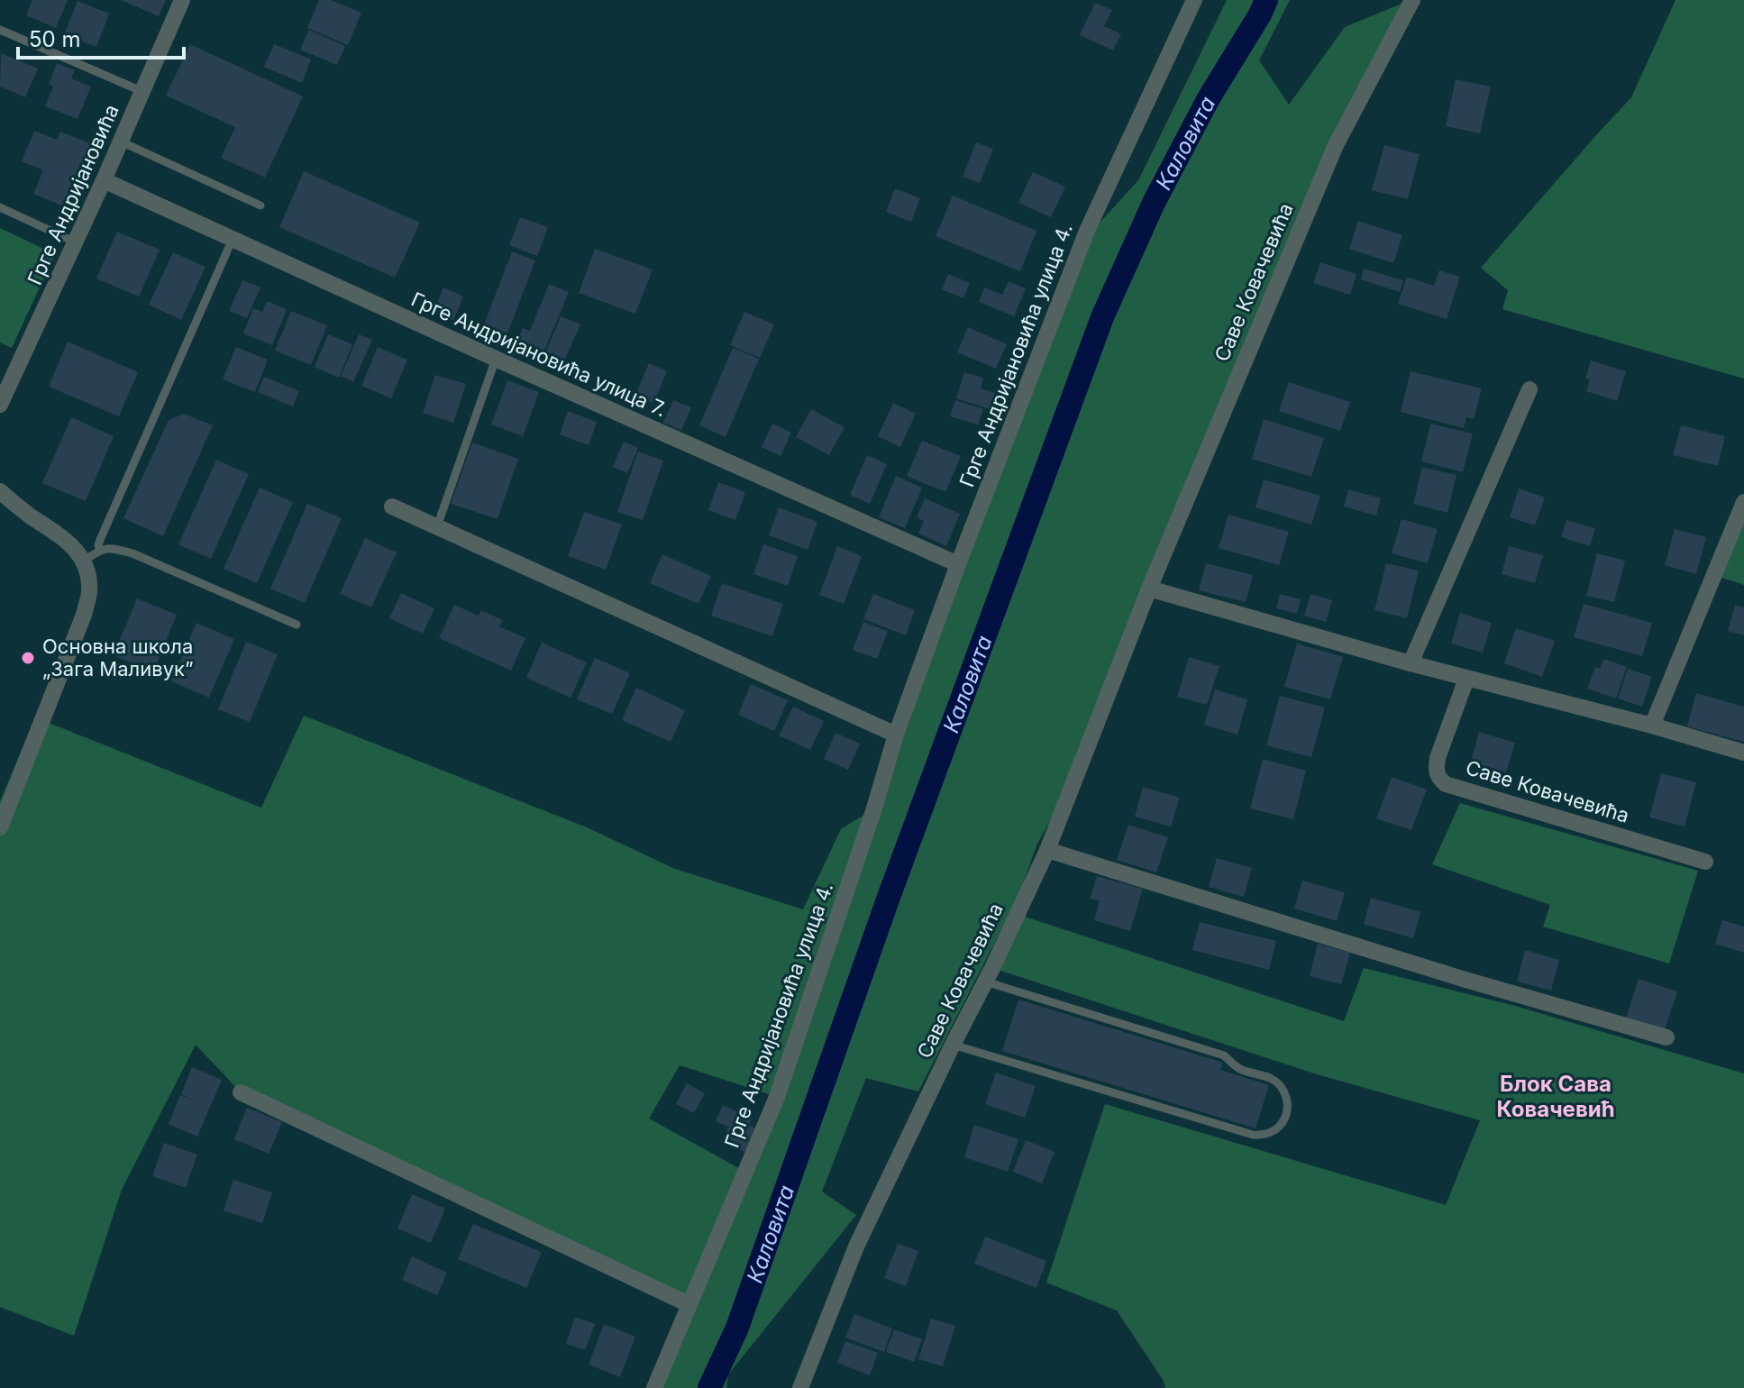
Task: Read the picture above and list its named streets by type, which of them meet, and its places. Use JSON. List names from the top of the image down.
{
  "streets": {
    "street": [
      "Грге Андријановића",
      "Саве Ковачевића",
      "Грге Андријановића улица 7.",
      "Грге Андријановића улица 4."
    ]
  },
  "crossings": [
    ["Грге Андријановића", "Грге Андријановића улица 7."],
    ["Грге Андријановића улица 7.", "Грге Андријановића улица 4."]
  ],
  "districts": ["Блок Сава Ковачевић"],
  "water": ["Каловита"],
  "places": ["Основна школа „Зага Маливук”"],
  "scale_bar": "50 m"
}
